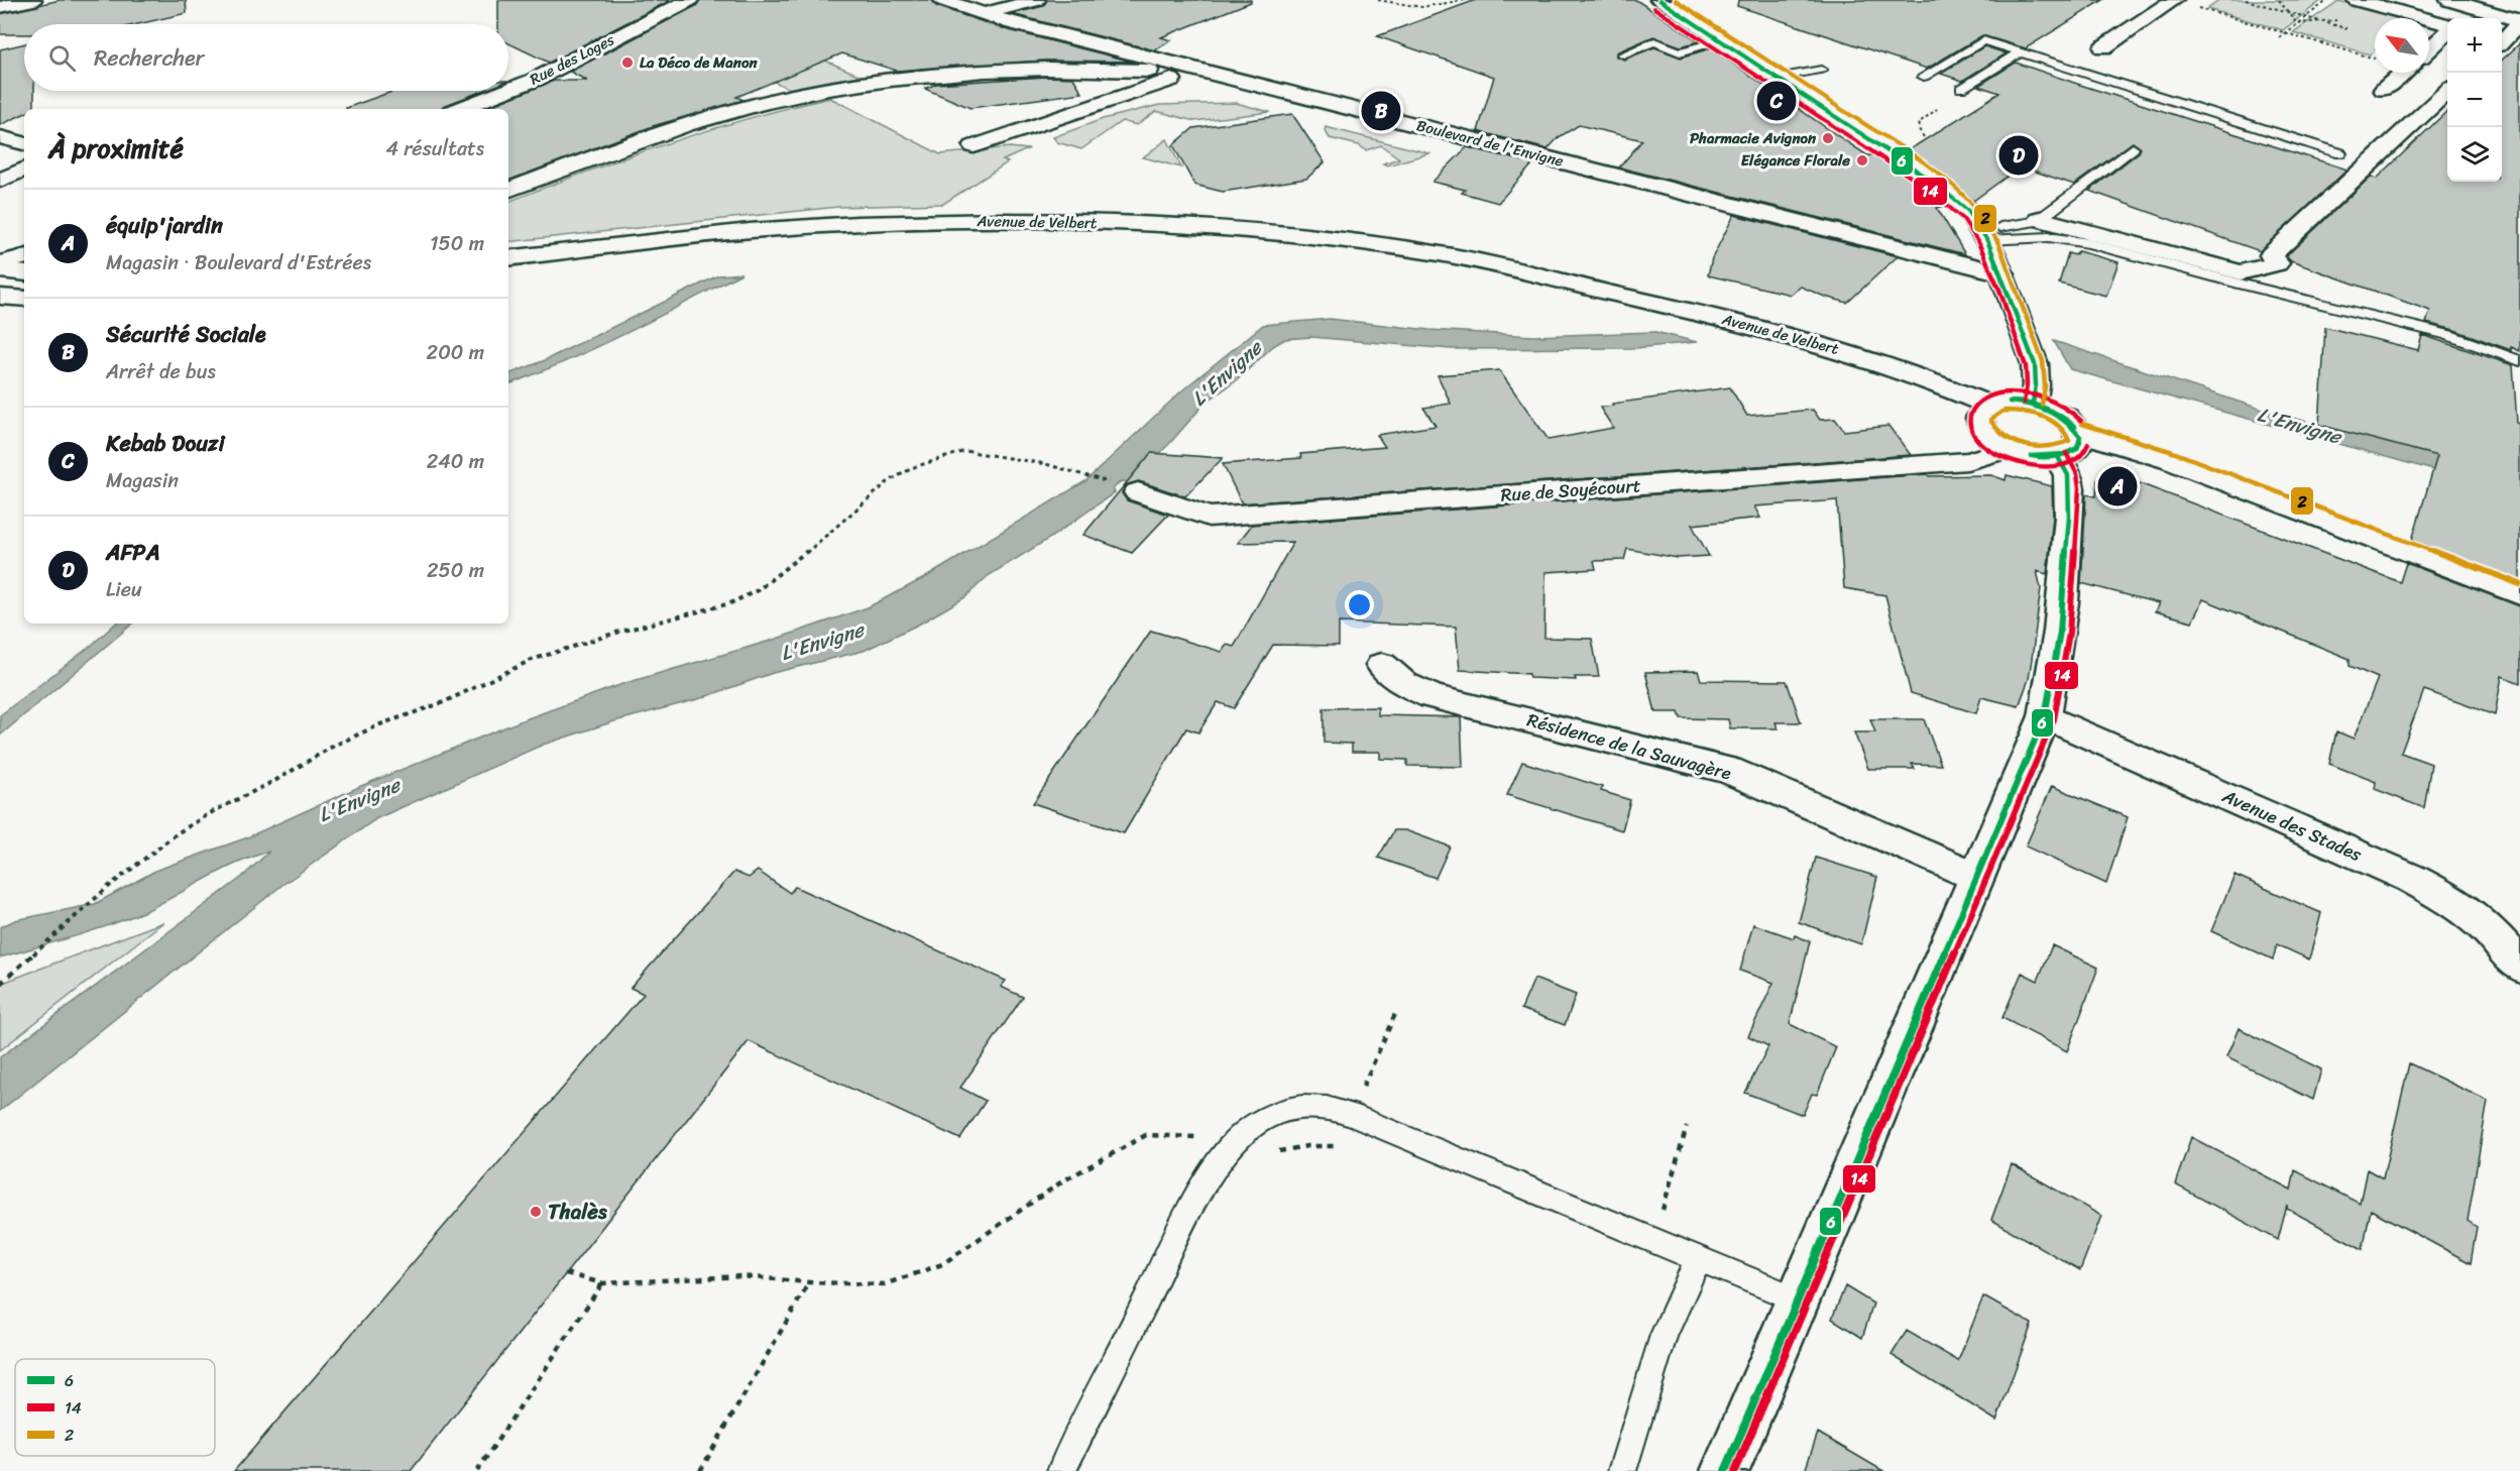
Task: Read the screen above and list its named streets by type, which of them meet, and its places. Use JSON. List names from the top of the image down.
{
  "streets": {
    "street": [
      "Rue des Loges",
      "Boulevard de l'Envigne",
      "Avenue de Velbert",
      "Rue de Soyécourt",
      "Résidence de la Sauvagère",
      "Avenue des Stades"
    ]
  },
  "water": ["L'Envigne"],
  "places": [
    "La Déco de Manon",
    "Pharmacie Avignon",
    "Elégance Florale",
    "Thalès"
  ],
  "lines": ["transit line 6", "transit line 2", "transit line 14"],
  "legend": ["6", "14", "2"],
  "north": "top left",
  "page": {
    "map_buttons": ["+", "−"],
    "search": "Rechercher",
    "pins": [
      "C",
      "B",
      "D",
      "A"
    ],
    "heading": ["À proximité", "4 résultats"],
    "list": [
      {
        "mark": "A",
        "name": "équip'jardin",
        "note": "Magasin · Boulevard d'Estrées",
        "value": "150 m"
      },
      {
        "mark": "B",
        "name": "Sécurité Sociale",
        "note": "Arrêt de bus",
        "value": "200 m"
      },
      {
        "mark": "C",
        "name": "Kebab Douzi",
        "note": "Magasin",
        "value": "240 m"
      },
      {
        "mark": "D",
        "name": "AFPA",
        "note": "Lieu",
        "value": "250 m"
      }
    ]
  }
}
